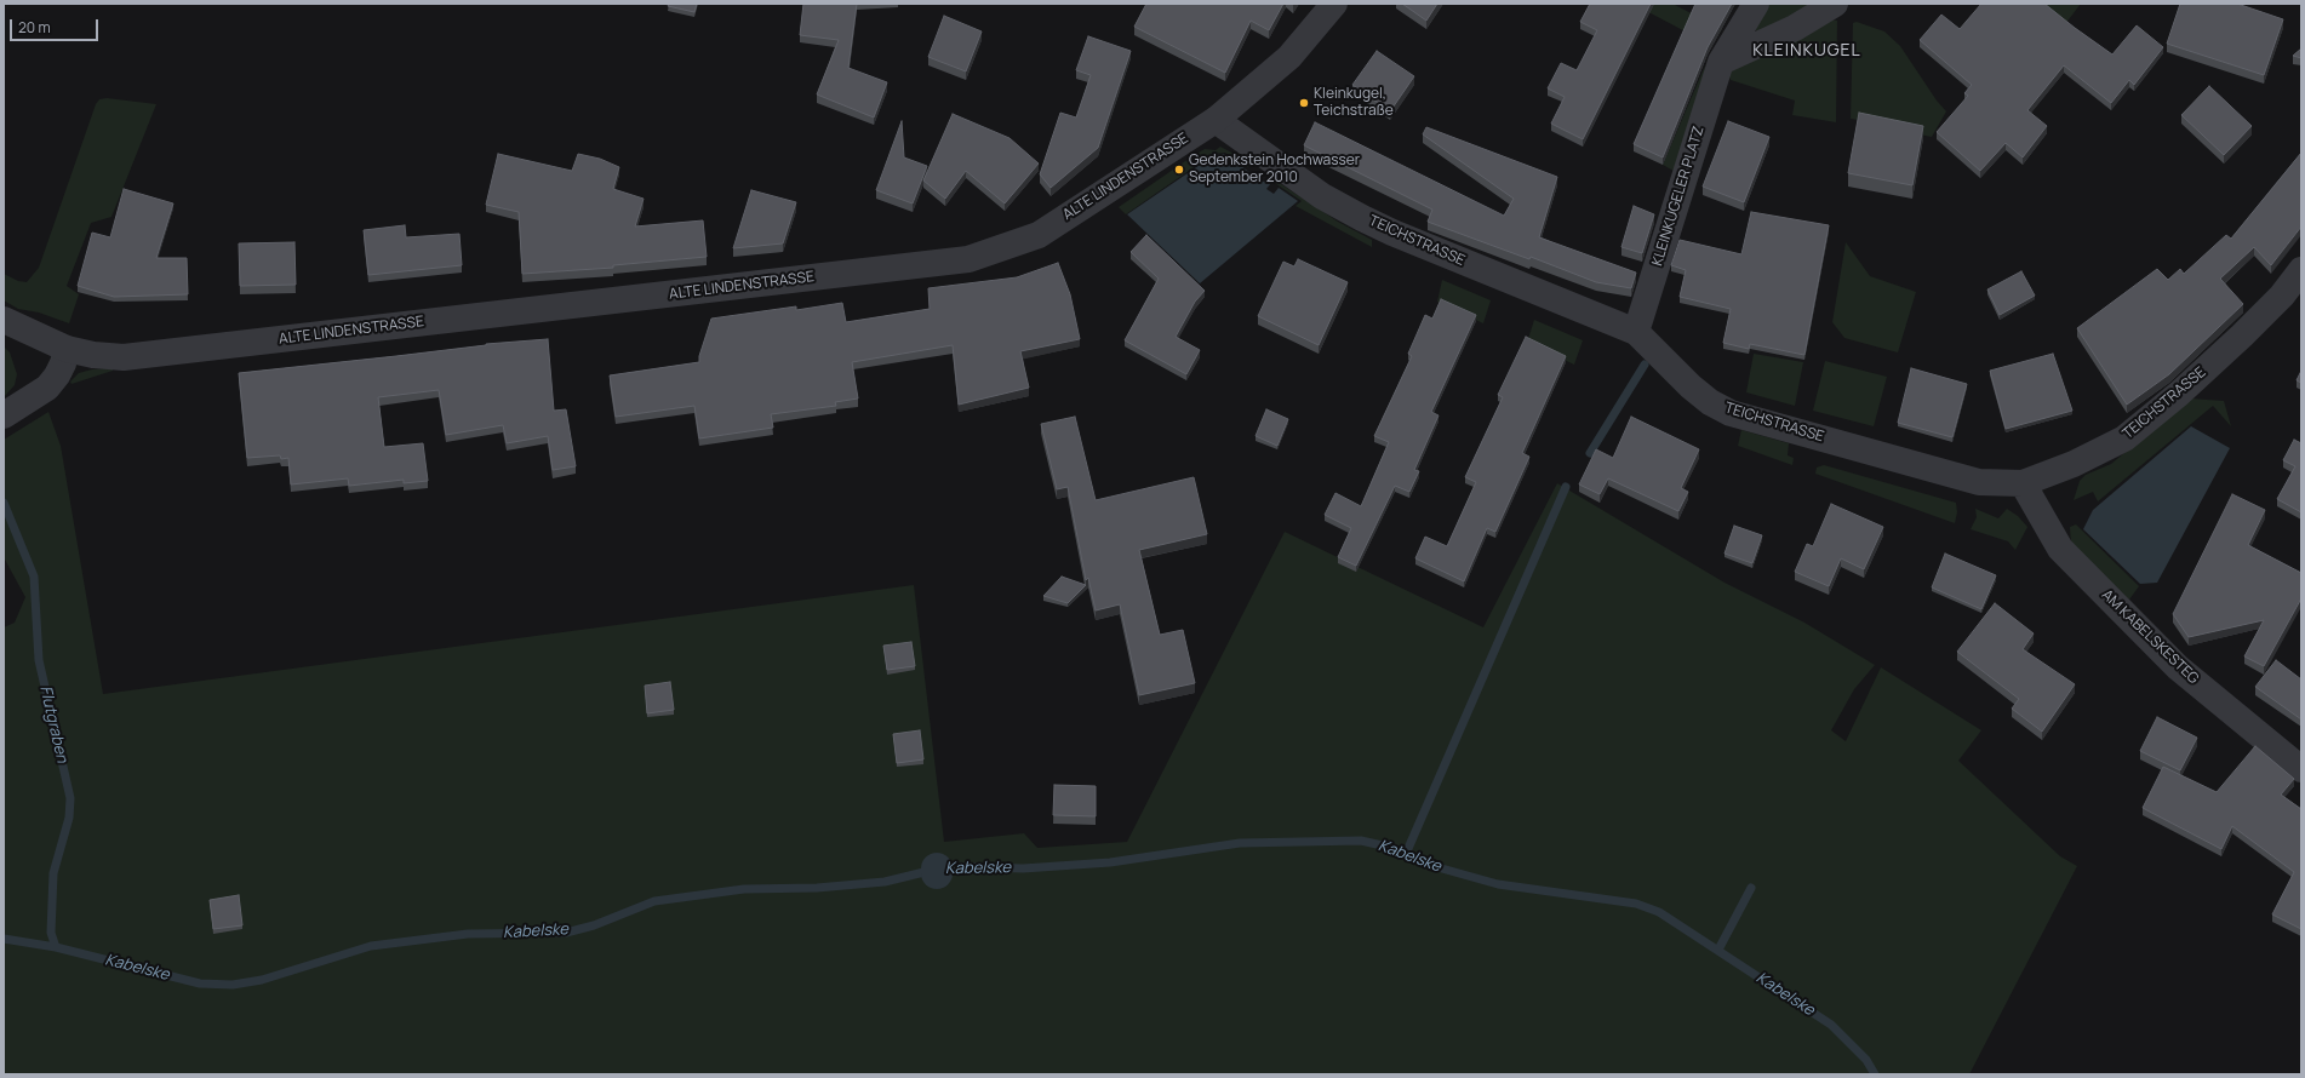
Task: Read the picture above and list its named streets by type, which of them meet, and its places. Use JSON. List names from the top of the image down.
{
  "streets": {
    "street": [
      "ALTE LINDENSTRASSE",
      "KLEINKUGELER PLATZ",
      "TEICHSTRASSE",
      "AM KABELSKESTEG"
    ]
  },
  "crossings": [
    ["ALTE LINDENSTRASSE", "TEICHSTRASSE"],
    ["KLEINKUGELER PLATZ", "TEICHSTRASSE"],
    ["TEICHSTRASSE", "AM KABELSKESTEG"]
  ],
  "districts": ["KLEINKUGEL"],
  "water": ["Flutgraben", "Kabelske"],
  "places": ["Kleinkugel, Teichstraße", "Gedenkstein Hochwasser September 2010"],
  "scale_bar": "20 m"
}
